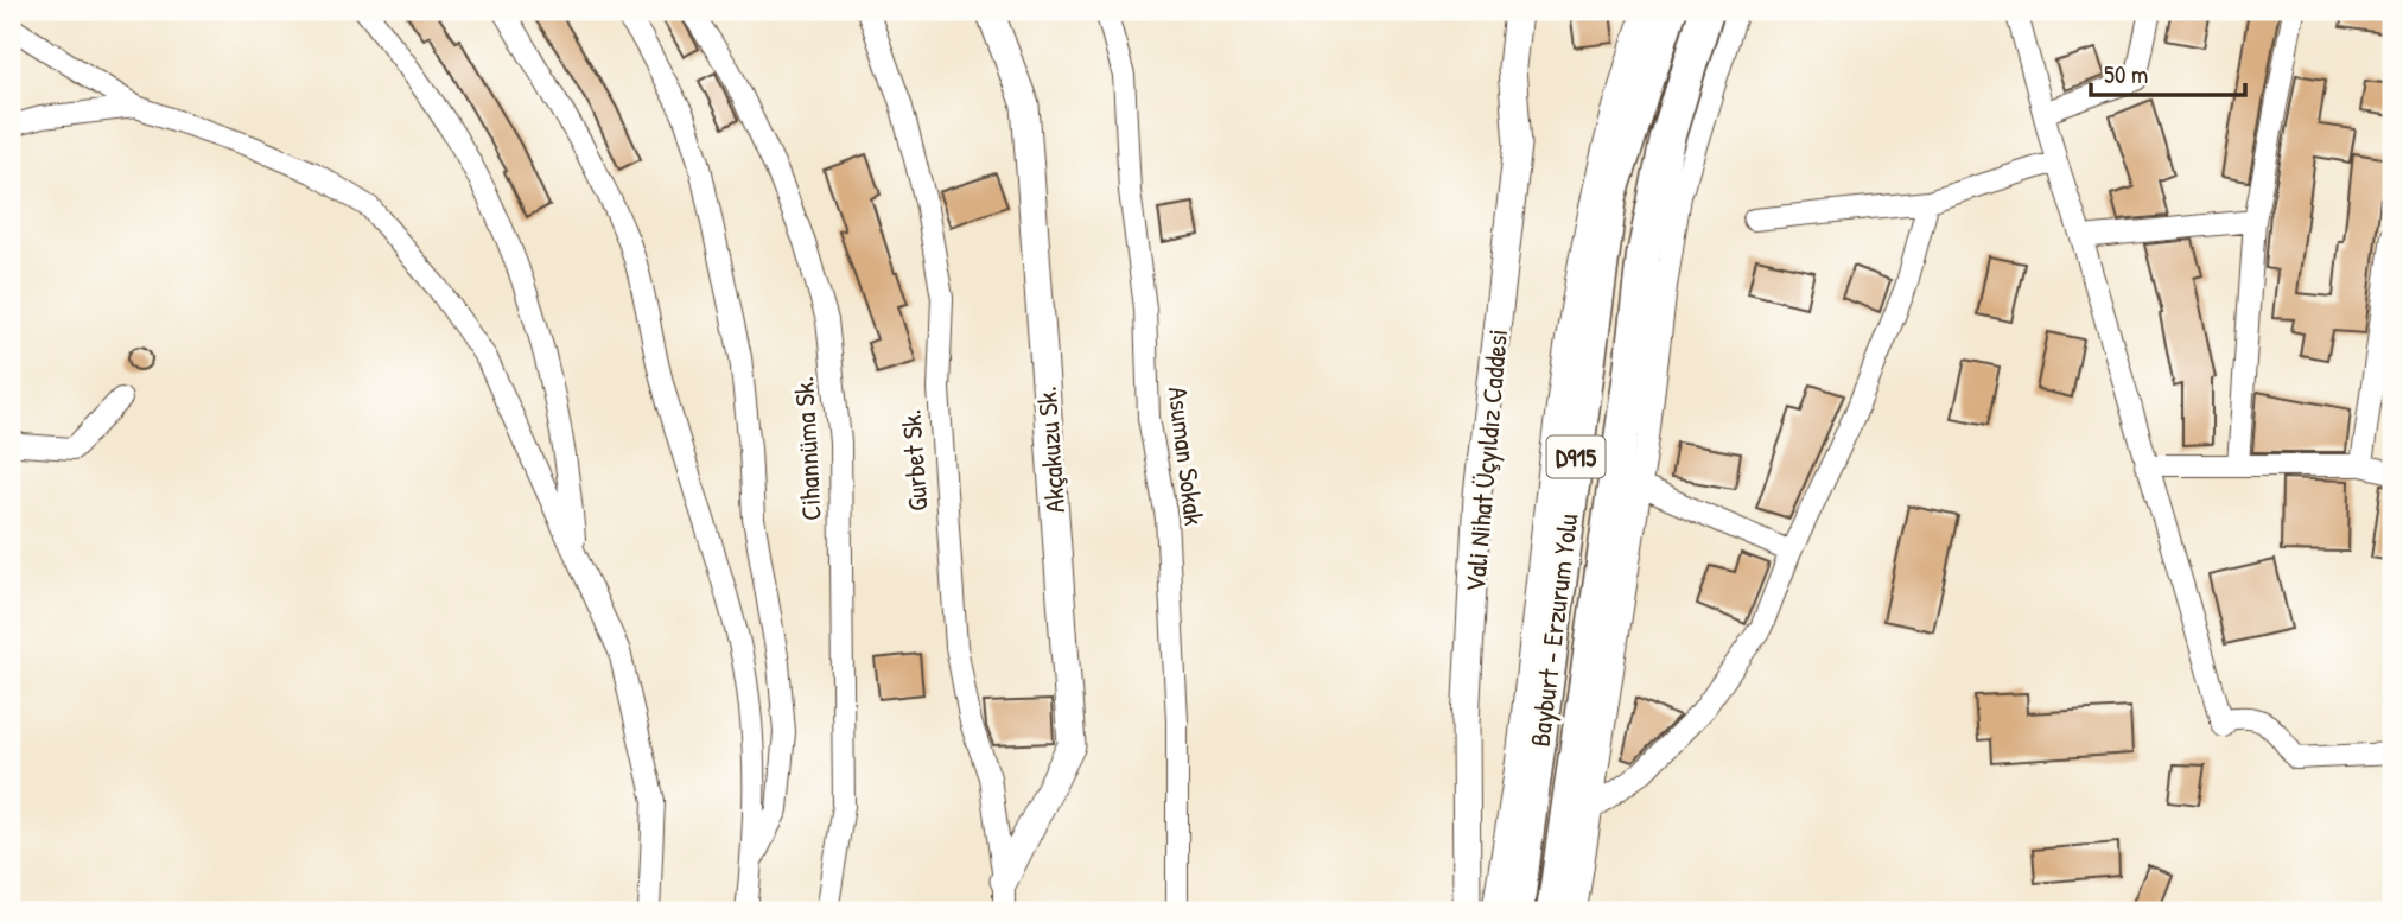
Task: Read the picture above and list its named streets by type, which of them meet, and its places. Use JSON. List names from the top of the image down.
{
  "streets": {
    "highway": ["D915", "Bayburt - Erzurum Yolu"],
    "main road": ["Akçakuzu Sk.", "Vali Nihat Üçyıldız Caddesi"],
    "street": ["Cihannüma Sk.", "Asuman Sokak", "Gurbet Sk."]
  },
  "crossings": [
    ["Akçakuzu Sk.", "Gurbet Sk."]
  ],
  "scale_bar": "50 m"
}
